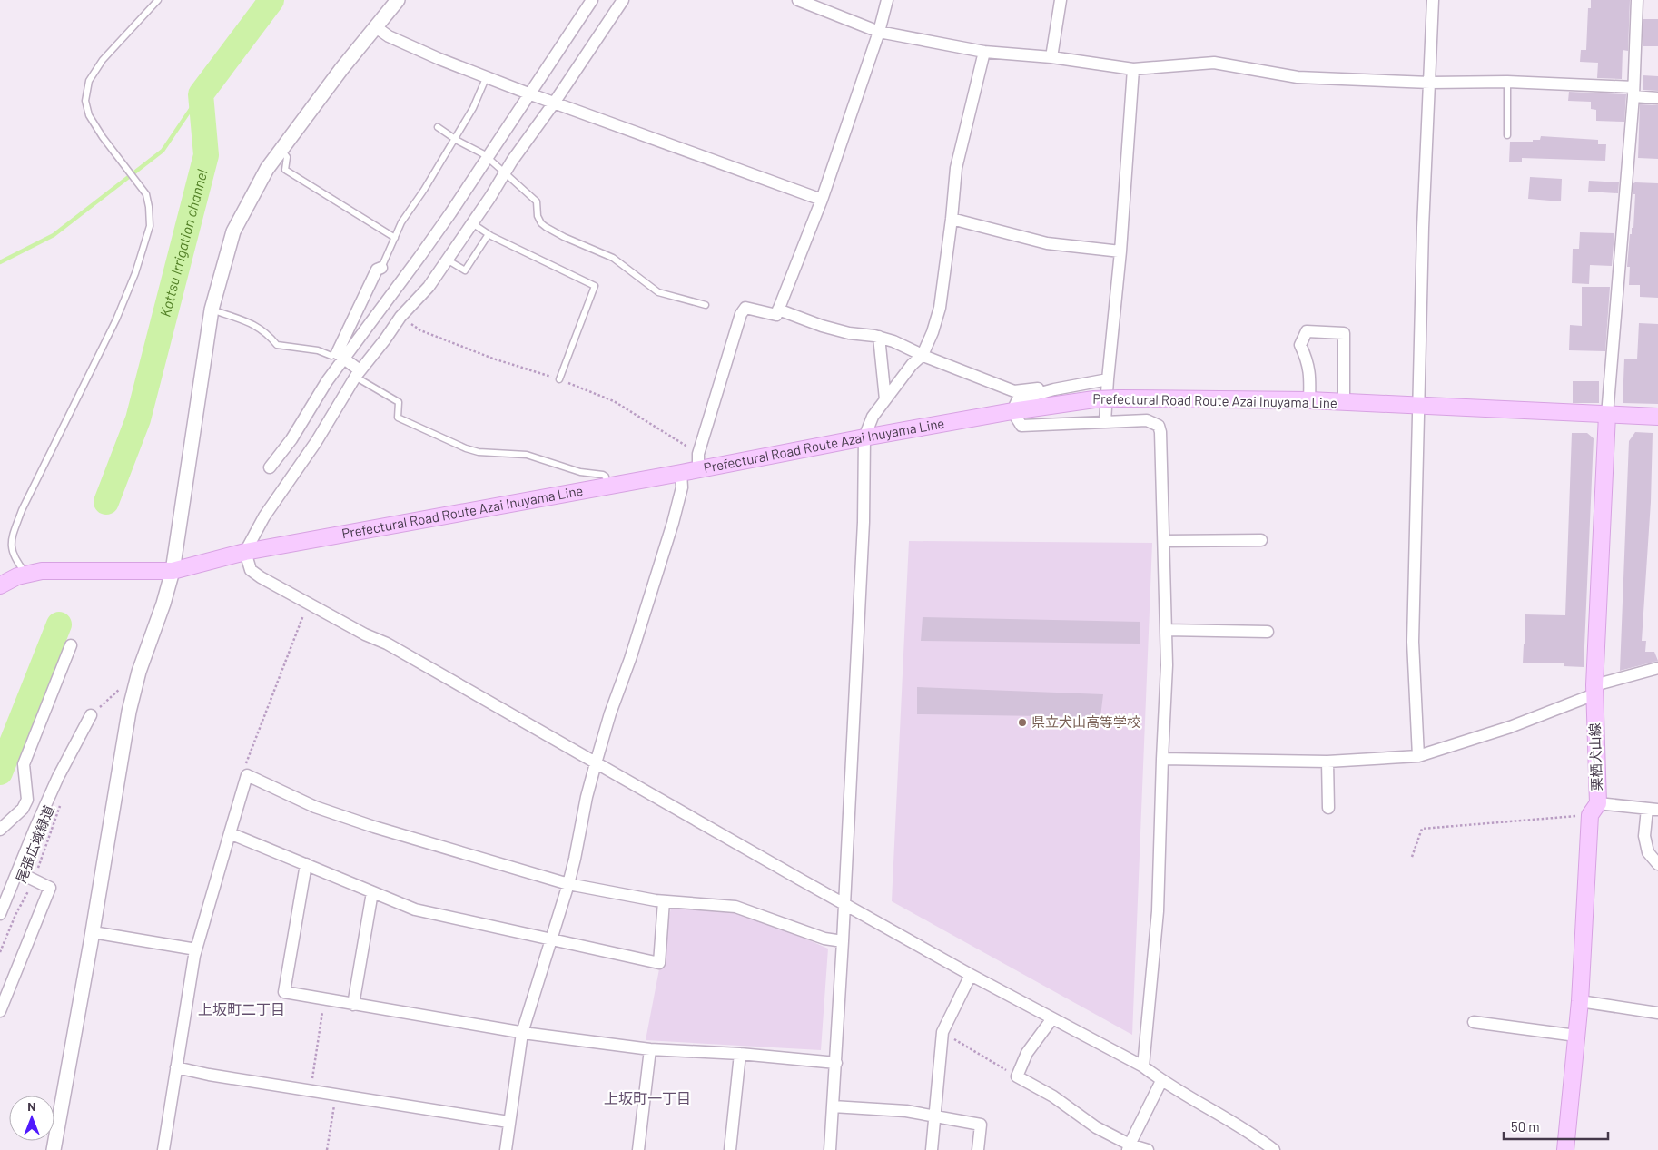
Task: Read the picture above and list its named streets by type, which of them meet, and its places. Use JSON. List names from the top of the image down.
{
  "streets": {
    "main road": ["Prefectural Road Route Azai Inuyama Line", "栗栖犬山線"],
    "path": ["尾張広域緑道"]
  },
  "crossings": [
    ["Prefectural Road Route Azai Inuyama Line", "栗栖犬山線"]
  ],
  "districts": ["上坂町二丁目", "上坂町一丁目"],
  "water": ["Kottsu Irrigation channel"],
  "places": ["県立犬山高等学校"],
  "scale_bar": "50 m",
  "north": "top"
}
